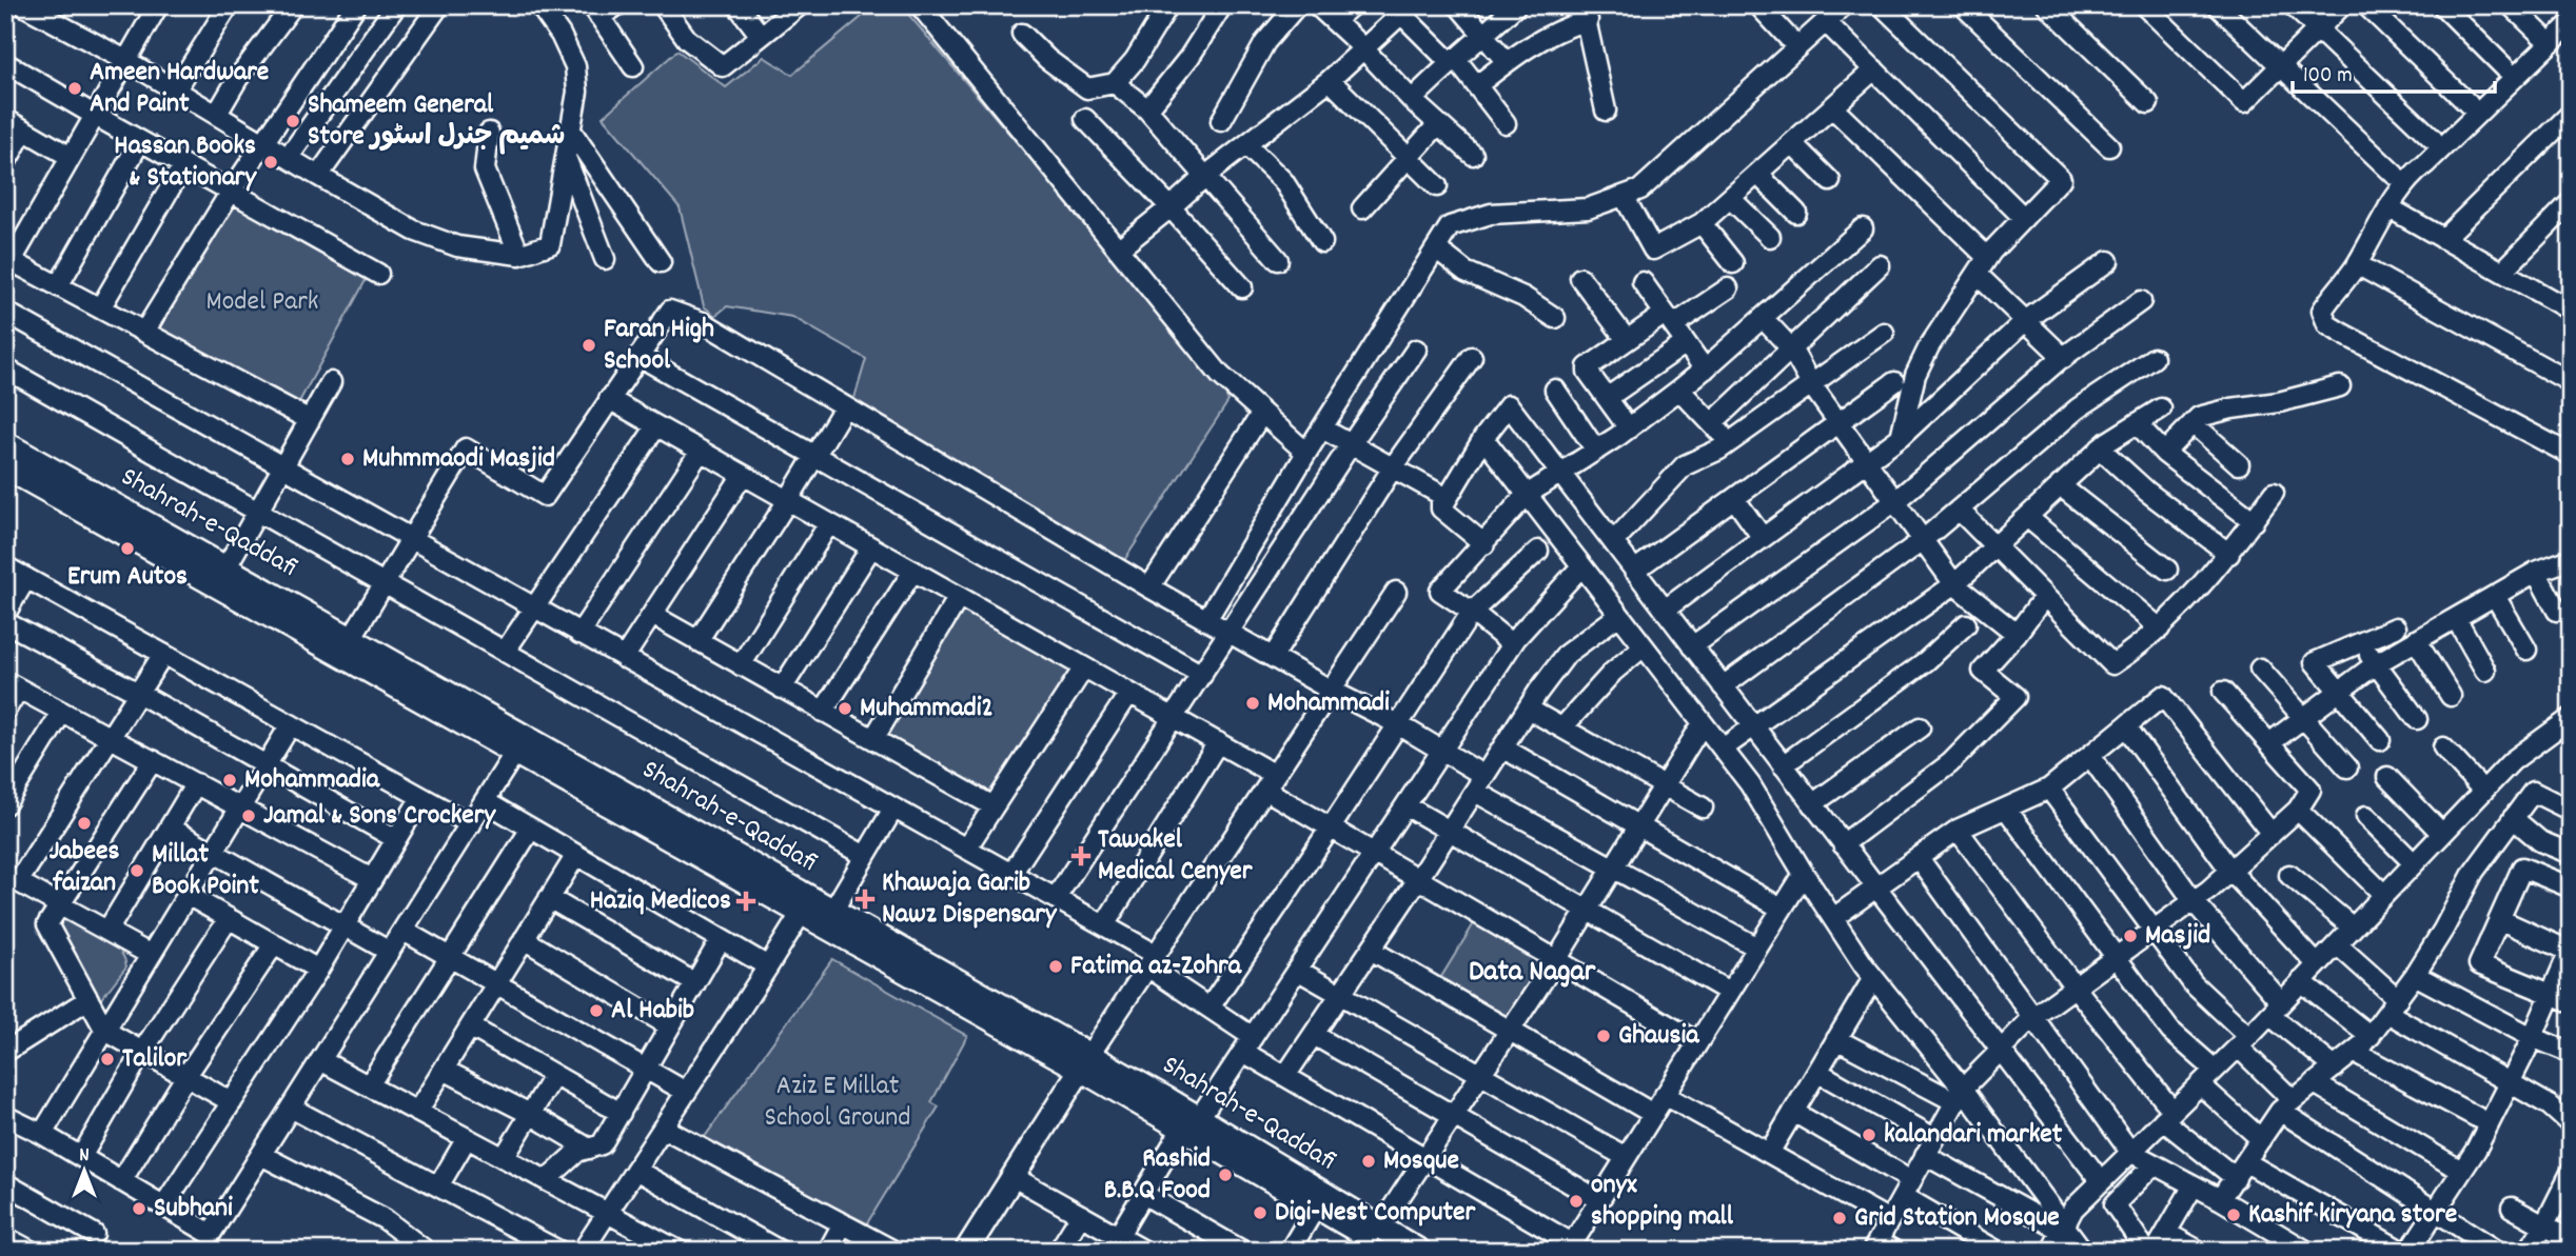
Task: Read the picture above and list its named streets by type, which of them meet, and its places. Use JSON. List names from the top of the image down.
{
  "streets": {
    "main road": ["Shahrah-e-Qaddafi"]
  },
  "districts": ["Data Nagar"],
  "parks": ["Model Park", "Aziz E Millat School Ground"],
  "places": {
    "other": [
      "Ameen Hardware And Paint",
      "Shameem General Store شمیم جنرل اسٹور",
      "Hassan Books & Stationary",
      "Faran High School",
      "Muhmmaodi Masjid",
      "Erum Autos",
      "Mohammadi",
      "Muhammadi2",
      "Mohammadia",
      "Jamal & Sons Crockery",
      "Jabees faizan",
      "Millat Book Point",
      "Masjid",
      "Fatima az-Zohra",
      "Al Habib",
      "Ghausia",
      "Talilor",
      "kalandari market",
      "Mosque",
      "Rashid B.B.Q Food",
      "onyx shopping mall",
      "Subhani",
      "Digi-Nest Computer",
      "Kashif kiryana store",
      "Grid Station Mosque"
    ],
    "health": ["Tawakel Medical Cenyer", "Khawaja Garib Nawz Dispensary", "Haziq Medicos"]
  },
  "scale_bar": "100 m",
  "north": "top"
}
